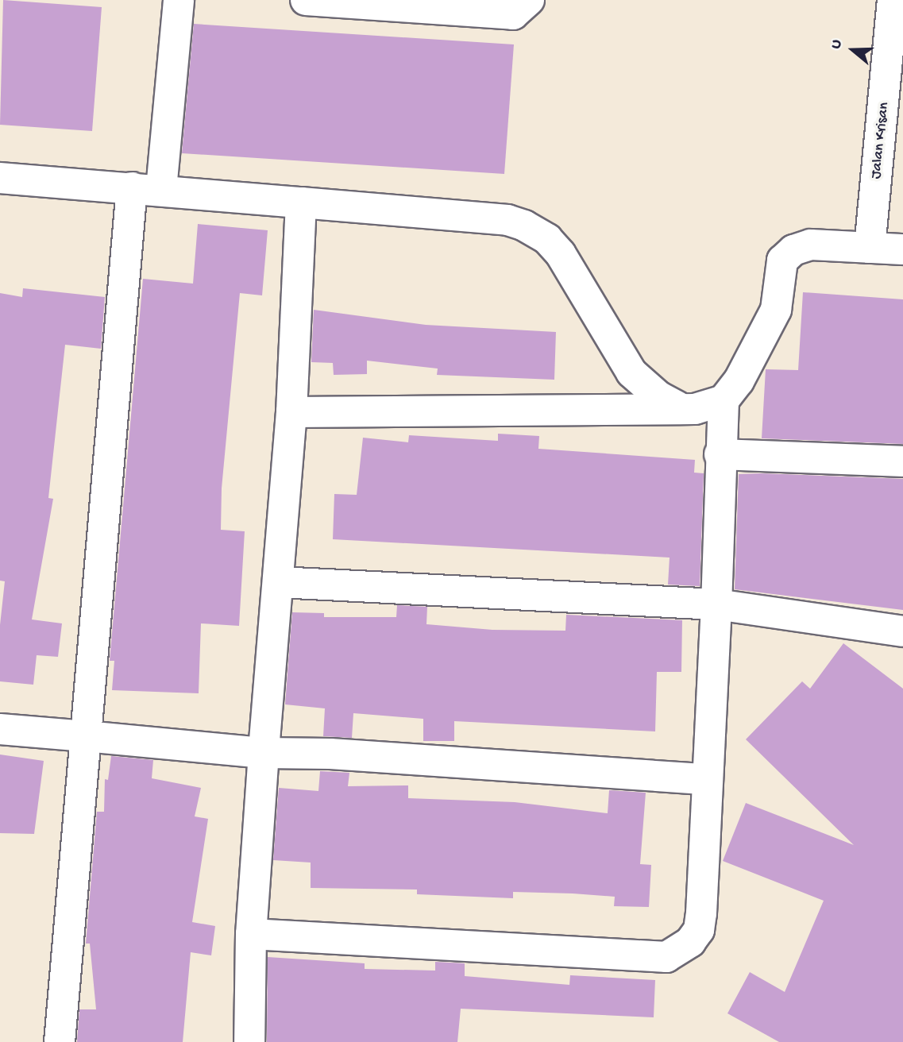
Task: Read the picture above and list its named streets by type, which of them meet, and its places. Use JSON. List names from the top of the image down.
{
  "streets": {
    "street": ["Jalan Krisan"]
  },
  "north": "left"
}
